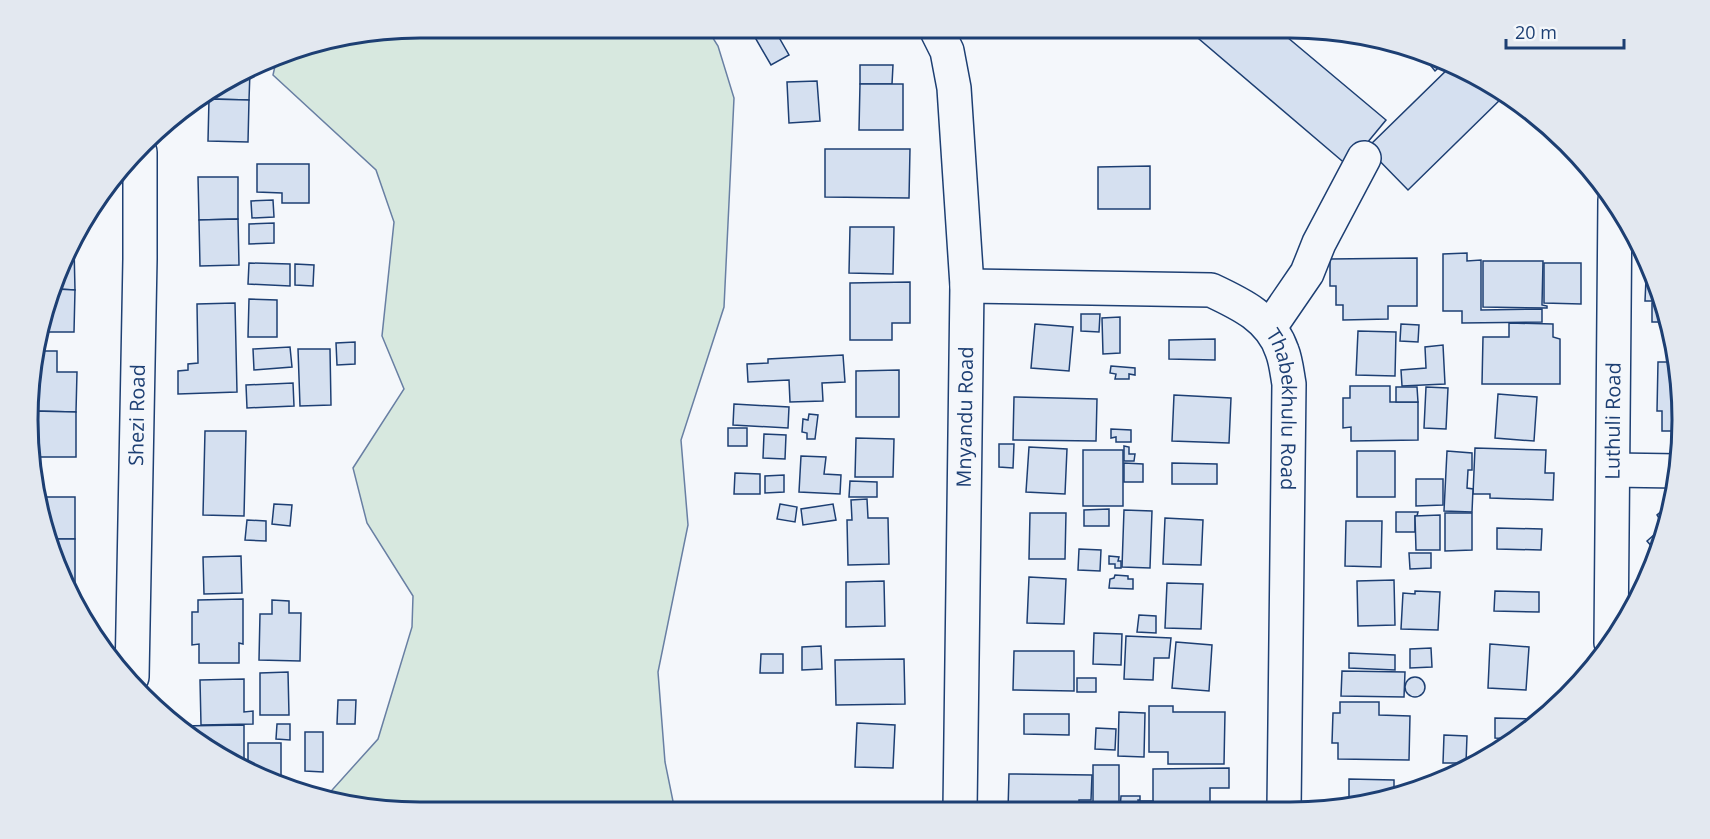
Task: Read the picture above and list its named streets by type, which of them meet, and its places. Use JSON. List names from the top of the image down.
{
  "streets": {
    "street": [
      "Thabekhulu Road",
      "Shezi Road",
      "Mnyandu Road",
      "Luthuli Road"
    ]
  },
  "crossings": [
    ["Thabekhulu Road", "Mnyandu Road"]
  ],
  "scale_bar": "20 m"
}
